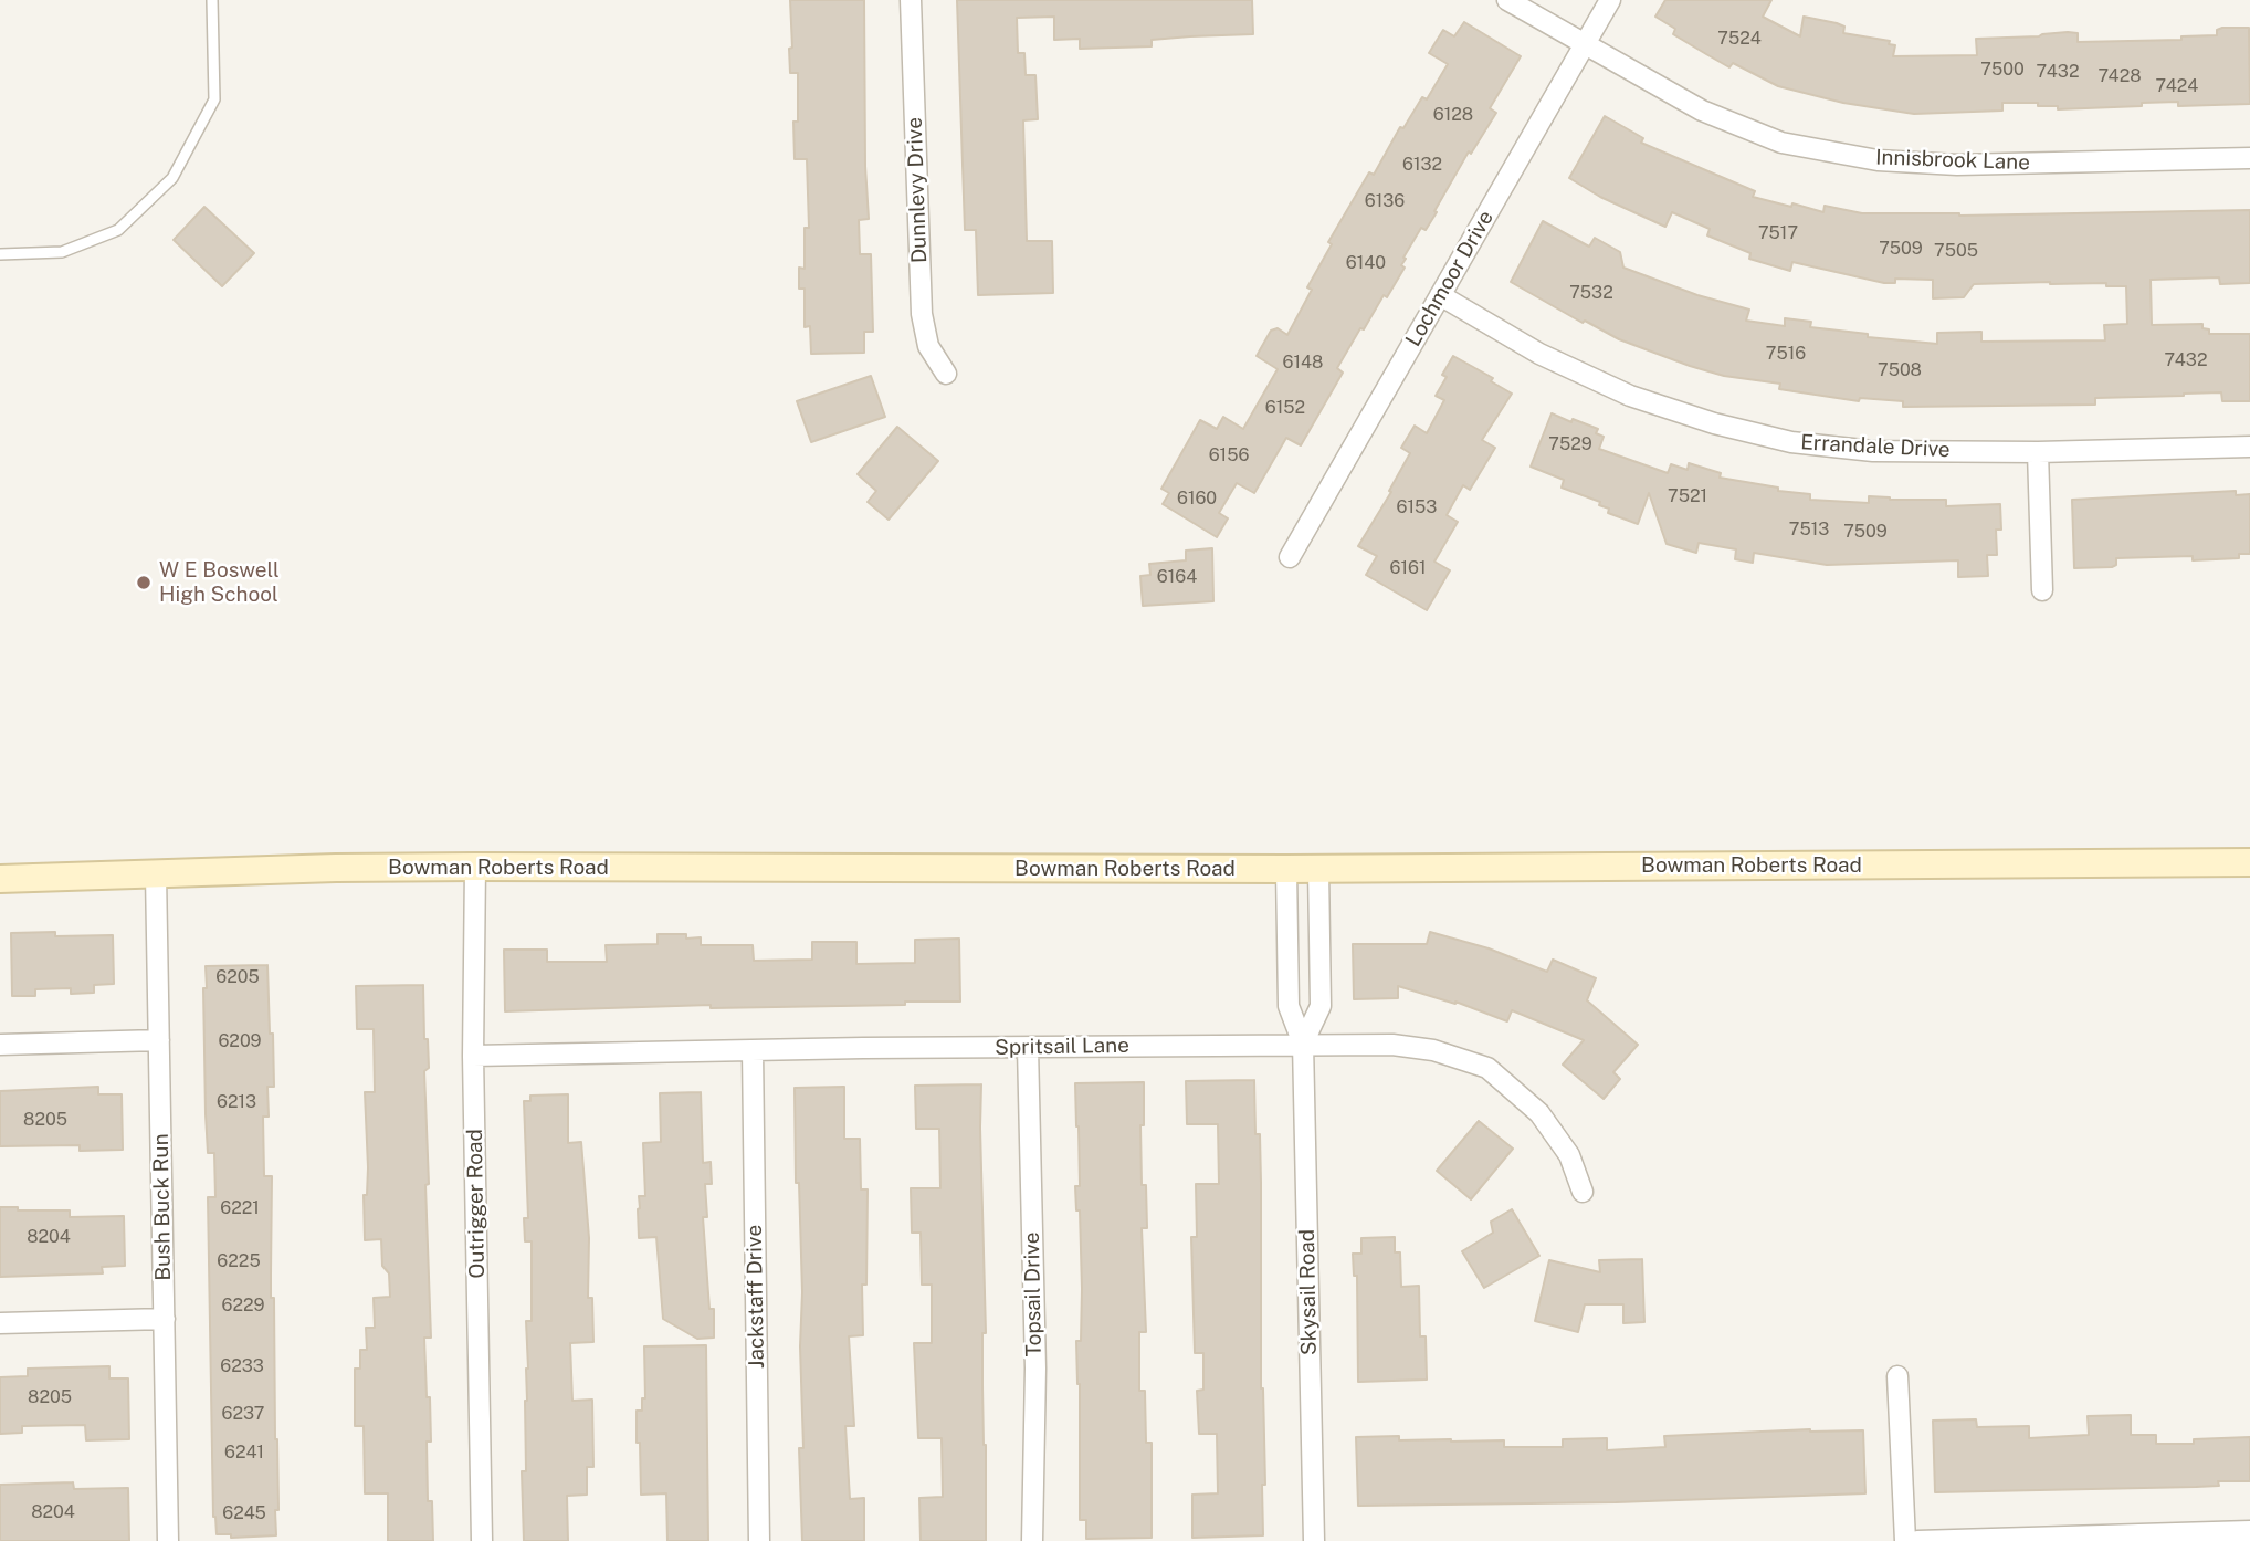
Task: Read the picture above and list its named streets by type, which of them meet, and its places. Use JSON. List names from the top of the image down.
{
  "streets": {
    "street": [
      "Innisbrook Lane",
      "Dunnlevy Drive",
      "Lochmoor Drive",
      "Errandale Drive",
      "Bowman Roberts Road",
      "Spritsail Lane",
      "Outrigger Road",
      "Bush Buck Run",
      "Skysail Road",
      "Topsail Drive",
      "Jackstaff Drive"
    ]
  },
  "crossings": [
    ["Innisbrook Lane", "Lochmoor Drive"],
    ["Lochmoor Drive", "Errandale Drive"],
    ["Bowman Roberts Road", "Outrigger Road"],
    ["Bowman Roberts Road", "Bush Buck Run"],
    ["Bowman Roberts Road", "Skysail Road"],
    ["Spritsail Lane", "Outrigger Road"],
    ["Spritsail Lane", "Skysail Road"],
    ["Spritsail Lane", "Topsail Drive"],
    ["Spritsail Lane", "Jackstaff Drive"]
  ],
  "places": ["W E Boswell High School"],
  "house_numbers": [
    "7524",
    "7500",
    "7432",
    "7428",
    "7424",
    "6128",
    "6132",
    "6136",
    "7517",
    "7509",
    "7505",
    "6140",
    "7532",
    "7516",
    "7432",
    "6148",
    "7508",
    "6152",
    "7529",
    "6156",
    "7521",
    "6160",
    "6153",
    "7513",
    "7509",
    "6161",
    "6164",
    "6205",
    "6209",
    "6213",
    "8205",
    "6221",
    "8204",
    "6225",
    "6229",
    "6233",
    "8205",
    "6237",
    "6241",
    "8204",
    "6245"
  ]
}
